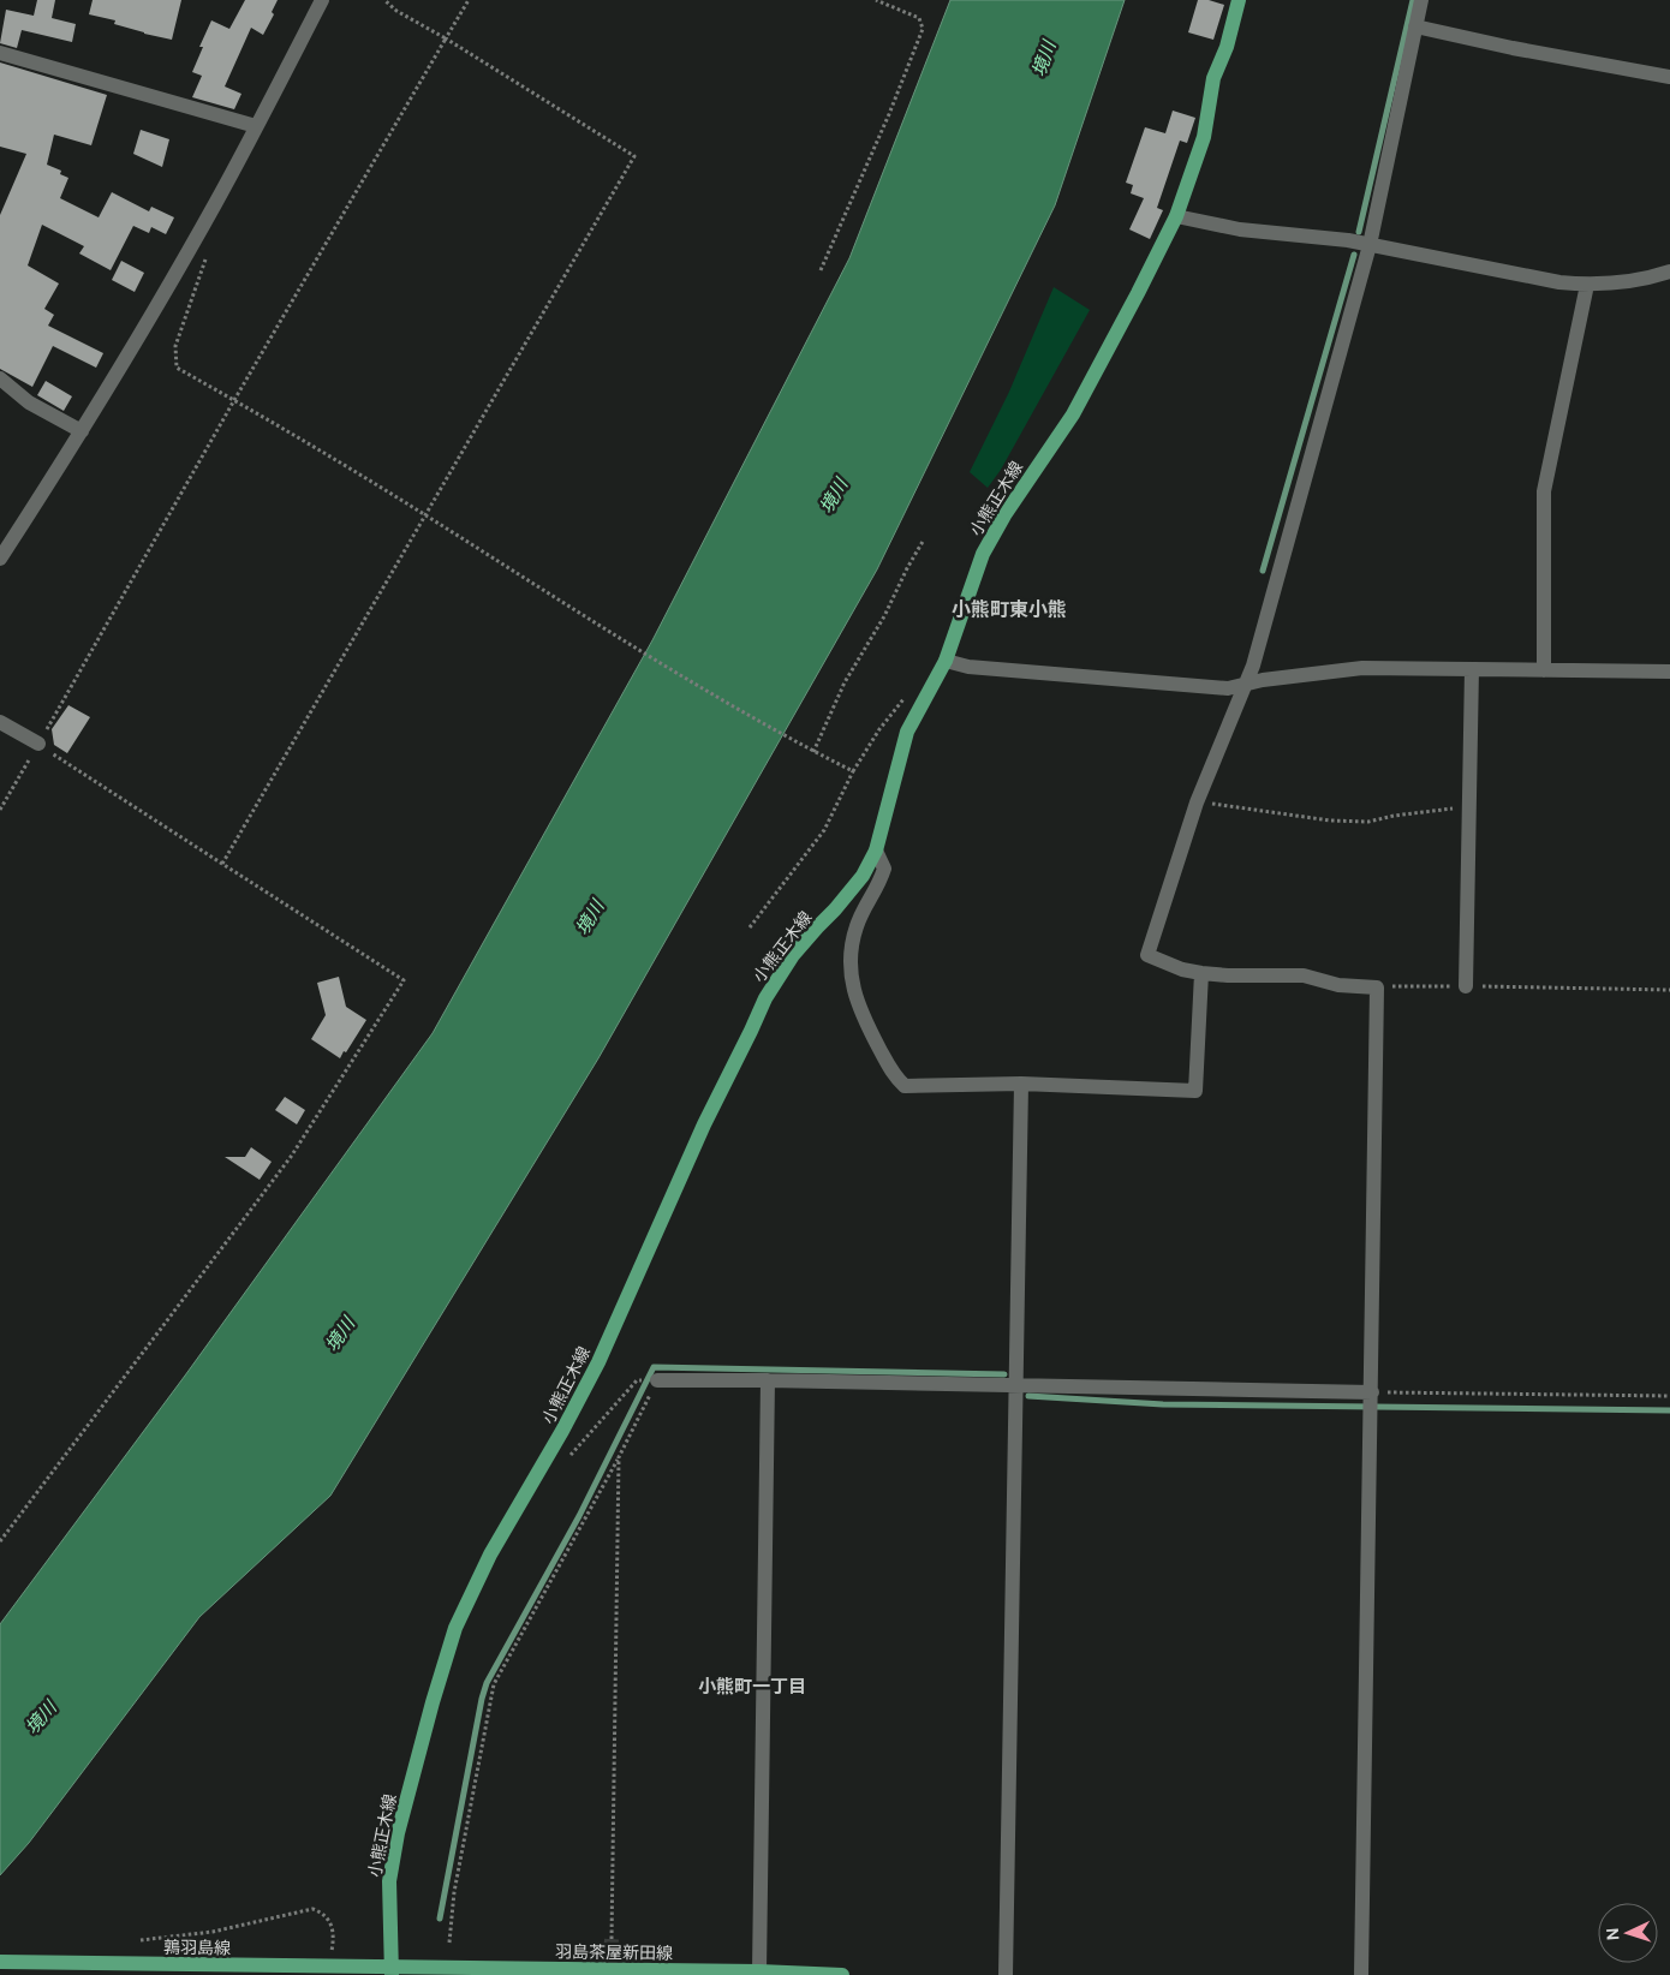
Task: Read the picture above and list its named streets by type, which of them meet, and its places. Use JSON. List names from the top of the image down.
{
  "streets": {
    "main road": ["小熊正木線", "鶉羽島線", "羽島茶屋新田線"]
  },
  "crossings": [
    ["小熊正木線", "鶉羽島線"],
    ["小熊正木線", "羽島茶屋新田線"],
    ["鶉羽島線", "羽島茶屋新田線"]
  ],
  "districts": ["小熊町東小熊", "小熊町一丁目"],
  "water": ["境川"],
  "north": "left"
}
